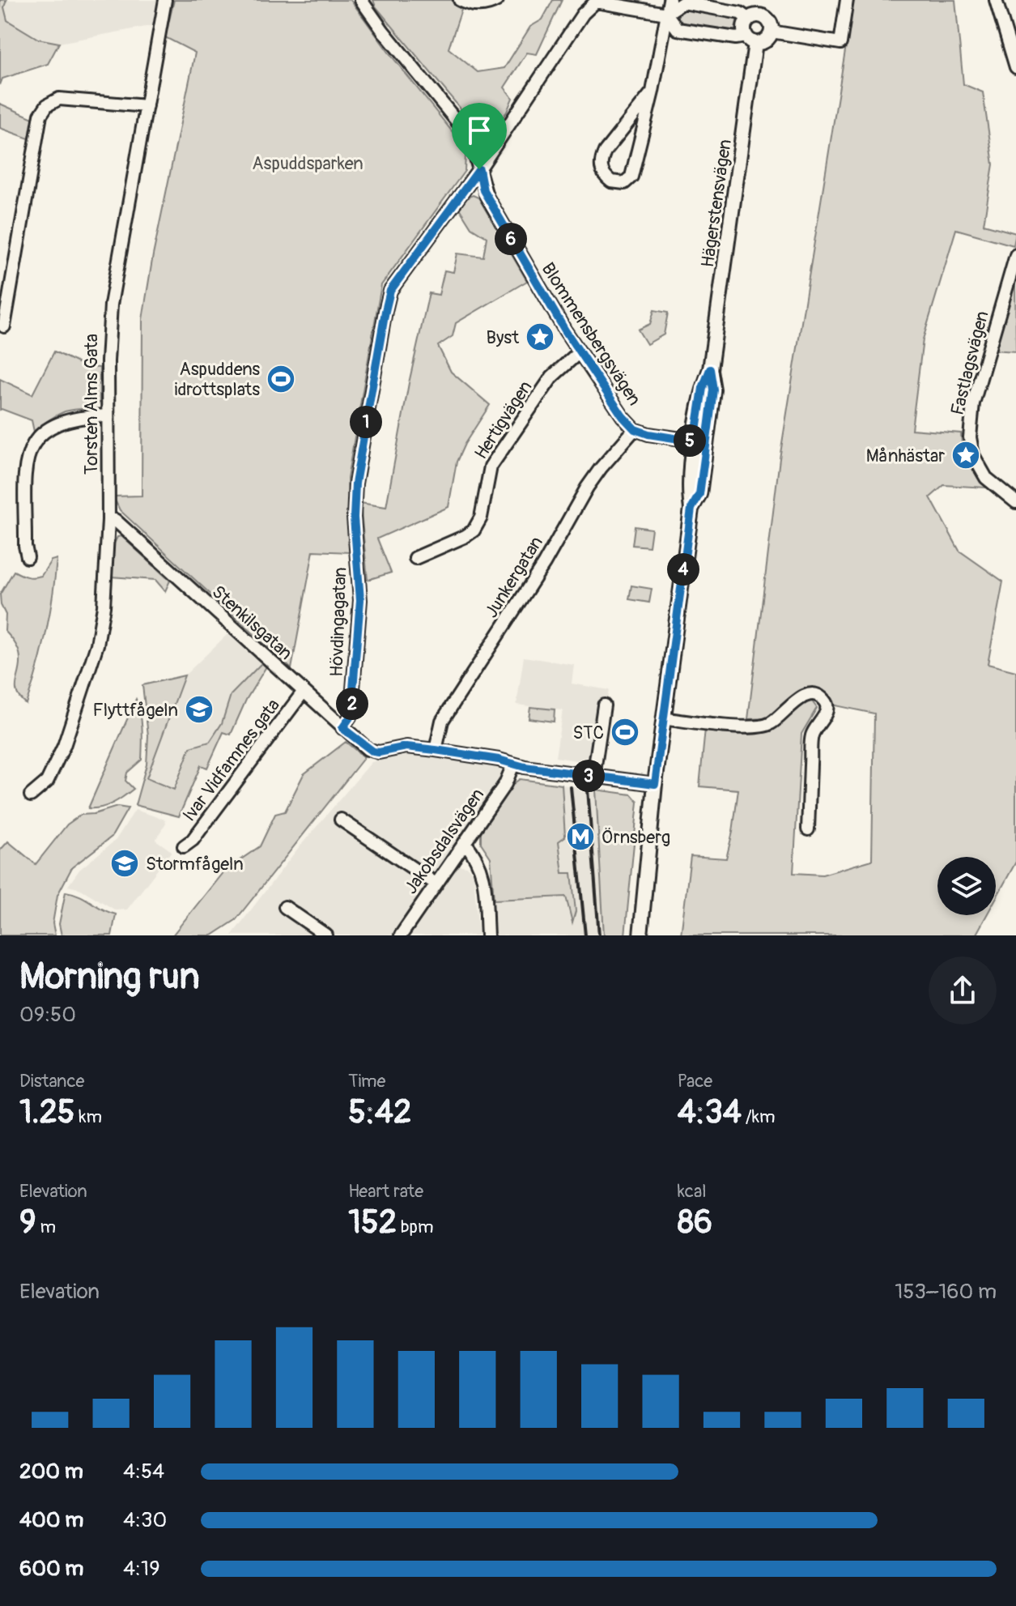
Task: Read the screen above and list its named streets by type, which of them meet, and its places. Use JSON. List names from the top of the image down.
{
  "streets": {
    "street": [
      "Hägerstensvägen",
      "Blommensbergsvägen",
      "Fastlagsvägen",
      "Torsten Alms Gata",
      "Hertigvägen",
      "Junkergatan",
      "Stenkilsgatan",
      "Hövdingagatan",
      "Ivar Vidfamnes gata",
      "Jakobsdalsvägen"
    ]
  },
  "crossings": [
    ["Hägerstensvägen", "Blommensbergsvägen"],
    ["Blommensbergsvägen", "Hertigvägen"],
    ["Blommensbergsvägen", "Junkergatan"],
    ["Blommensbergsvägen", "Hövdingagatan"],
    ["Torsten Alms Gata", "Stenkilsgatan"],
    ["Junkergatan", "Stenkilsgatan"],
    ["Stenkilsgatan", "Hövdingagatan"],
    ["Stenkilsgatan", "Ivar Vidfamnes gata"]
  ],
  "parks": ["Aspuddsparken"],
  "places": {
    "place": ["Byst", "Månhästar"],
    "sports": ["Aspuddens idrottsplats", "STC"],
    "school or university": ["Flyttfågeln", "Stormfågeln"],
    "metro station": ["Örnsberg"]
  },
  "page": {
    "pins": [
      "6",
      "1",
      "5",
      "4",
      "2",
      "3"
    ],
    "heading": ["Morning run", "09:50"],
    "stats": [
      ["Distance", "1.25 km"],
      ["Time", "5:42"],
      ["Pace", "4:34 /km"],
      ["Elevation", "9 m"],
      ["Heart rate", "152 bpm"],
      ["kcal", "86"]
    ],
    "chart": ["Elevation", "153–160 m"],
    "list": [
      {
        "name": "200 m",
        "note": "4:54"
      },
      {
        "name": "400 m",
        "note": "4:30"
      },
      {
        "name": "600 m",
        "note": "4:19"
      }
    ]
  }
}
